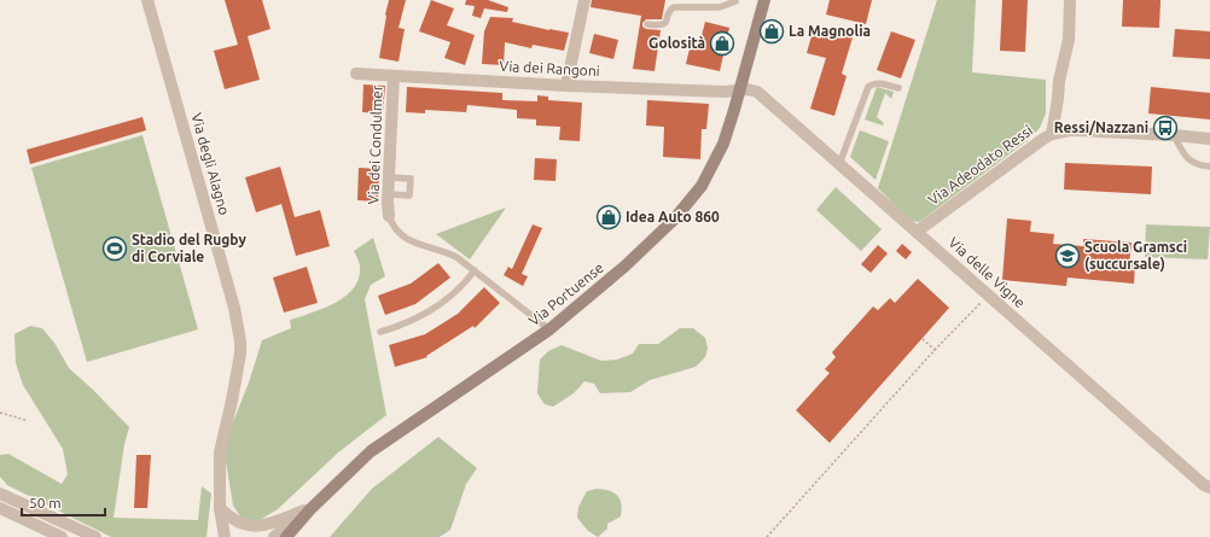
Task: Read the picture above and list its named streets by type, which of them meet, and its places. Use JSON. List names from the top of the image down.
{
  "streets": {
    "main road": ["Via Portuense"],
    "street": [
      "Via dei Rangoni",
      "Via dei Condulmer",
      "Via degli Alagno",
      "Via Adeodato Ressi",
      "Via delle Vigne"
    ]
  },
  "crossings": [
    ["Via dei Rangoni", "Via dei Condulmer"],
    ["Via dei Rangoni", "Via delle Vigne"],
    ["Via dei Rangoni", "Via Portuense"],
    ["Via Adeodato Ressi", "Via delle Vigne"],
    ["Via delle Vigne", "Via Portuense"]
  ],
  "places": {
    "shop": ["La Magnolia", "Golosità", "Idea Auto 860"],
    "bus stop": ["Ressi/Nazzani"],
    "sports": ["Stadio del Rugby di Corviale"],
    "school or university": ["Scuola Gramsci (succursale)"]
  },
  "scale_bar": "50 m"
}
